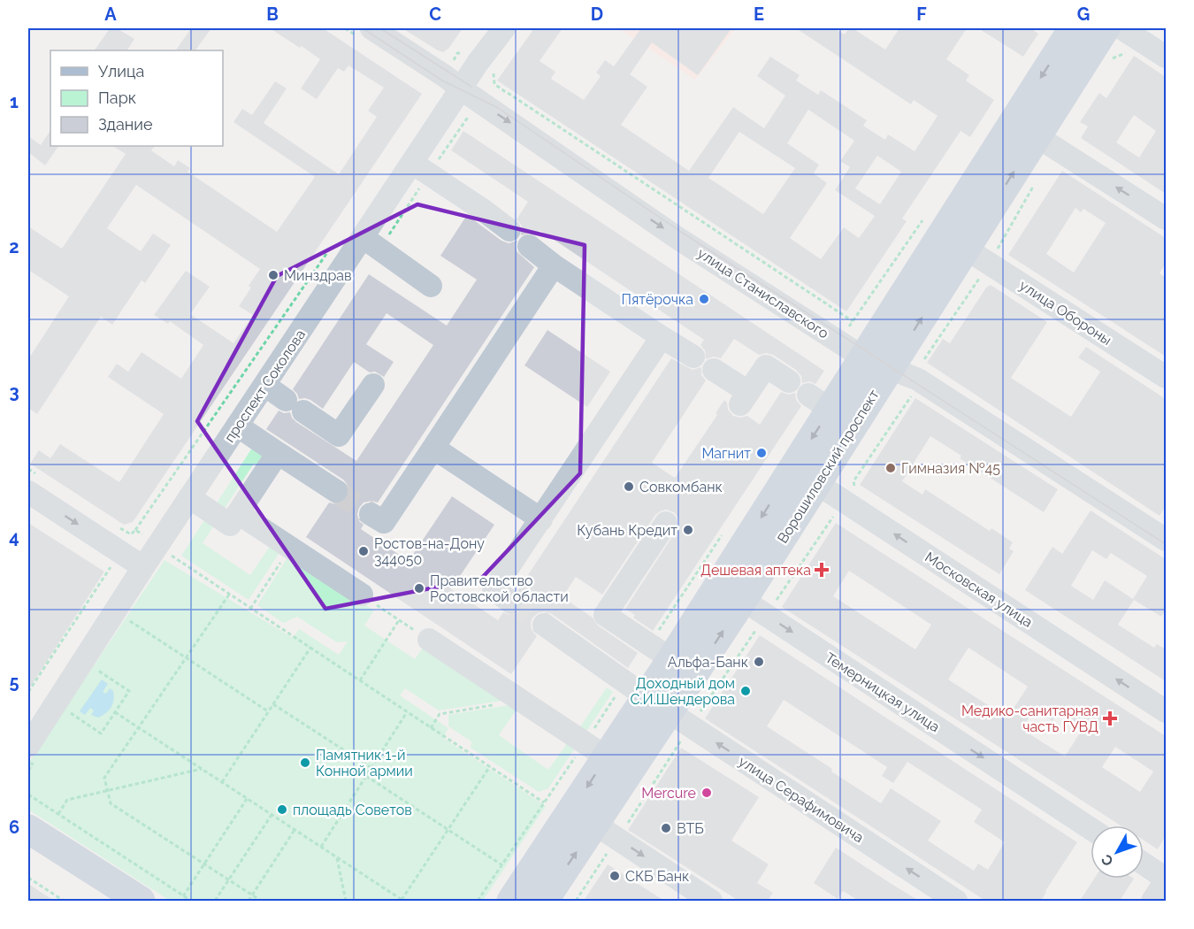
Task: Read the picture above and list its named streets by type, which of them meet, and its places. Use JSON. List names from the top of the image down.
{
  "streets": {
    "main road": ["Ворошиловский проспект"],
    "street": [
      "улица Станиславского",
      "улица Обороны",
      "проспект Соколова",
      "Московская улица",
      "Темерницкая улица",
      "улица Серафимовича"
    ]
  },
  "crossings": [
    ["улица Станиславского", "проспект Соколова"],
    ["улица Станиславского", "Ворошиловский проспект"],
    ["улица Обороны", "Ворошиловский проспект"],
    ["Ворошиловский проспект", "Московская улица"],
    ["Ворошиловский проспект", "Темерницкая улица"],
    ["Ворошиловский проспект", "улица Серафимовича"]
  ],
  "one_way": ["Московская улица", "Темерницкая улица"],
  "places": {
    "other": [
      "Минздрав",
      "Пятёрочка",
      "Магнит",
      "Гимназия №45",
      "Совкомбанк",
      "Кубань Кредит",
      "Ростов-на-Дону 344050",
      "Правительство Ростовской области",
      "Альфа-Банк",
      "Доходный дом С.И.Шендерова",
      "Памятник 1-й Конной армии",
      "Mercure",
      "площадь Советов",
      "ВТБ",
      "СКБ Банк"
    ],
    "health": ["Дешевая аптека", "Медико-санитарная часть ГУВД"]
  },
  "legend": ["Улица", "Парк", "Здание"],
  "north": "bottom left",
  "grid": {
    "columns": [
      "A",
      "B",
      "C",
      "D",
      "E",
      "F",
      "G"
    ],
    "rows": [
      "1",
      "2",
      "3",
      "4",
      "5",
      "6"
    ]
  }
}
